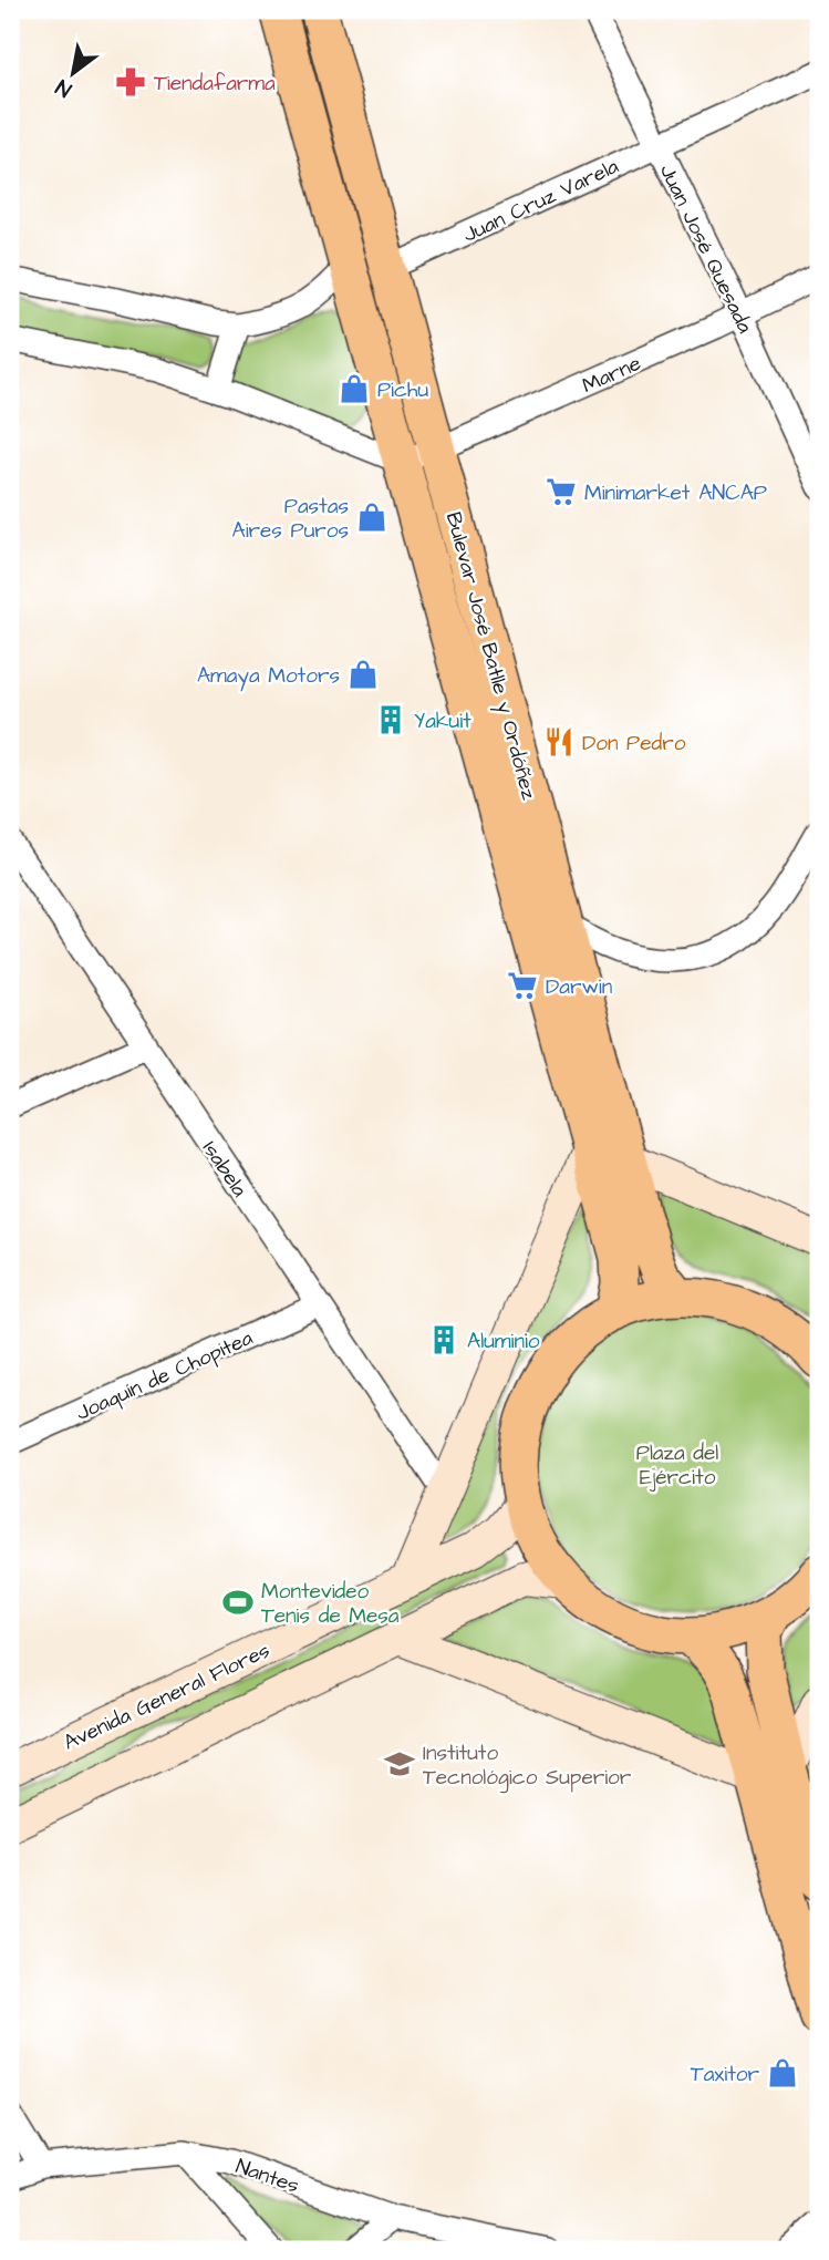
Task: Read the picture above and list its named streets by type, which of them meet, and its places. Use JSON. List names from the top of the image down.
{
  "streets": {
    "main road": ["Bulevar José Batlle y Ordóñez", "Avenida General Flores"],
    "street": [
      "Juan Cruz Varela",
      "Juan José Quesada",
      "Marne",
      "Isabela",
      "Joaquín de Chopitea",
      "Nantes"
    ]
  },
  "crossings": [
    ["Juan Cruz Varela", "Juan José Quesada"],
    ["Juan Cruz Varela", "Bulevar José Batlle y Ordóñez"],
    ["Juan José Quesada", "Marne"],
    ["Marne", "Bulevar José Batlle y Ordóñez"],
    ["Isabela", "Joaquín de Chopitea"]
  ],
  "parks": ["Plaza del Ejército"],
  "places": {
    "pharmacy": ["Tiendafarma"],
    "shop": [
      "Pichu",
      "Pastas Aires Puros",
      "Amaya Motors",
      "Taxitor"
    ],
    "supermarket": ["Minimarket ANCAP", "Darwin"],
    "building": ["Yakuit", "Aluminio"],
    "restaurant": ["Don Pedro"],
    "sports": ["Montevideo Tenis de Mesa"],
    "school or university": ["Instituto Tecnológico Superior"]
  },
  "north": "bottom left"
}
